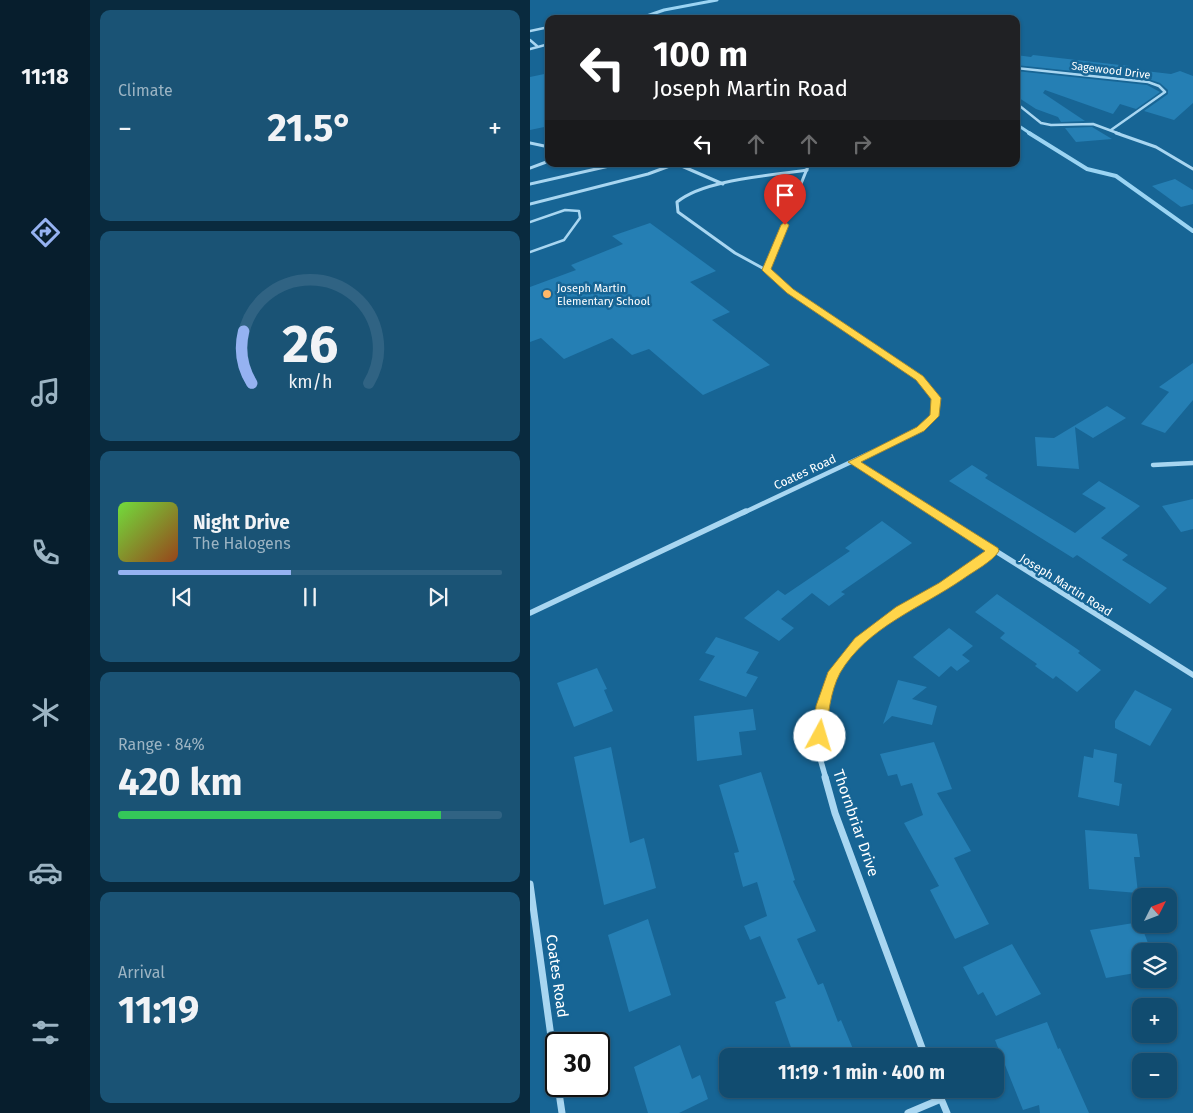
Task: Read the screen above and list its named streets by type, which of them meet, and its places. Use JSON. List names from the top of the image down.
{
  "streets": {
    "street": [
      "Sagewood Drive",
      "Coates Road",
      "Joseph Martin Road",
      "Thornbriar Drive"
    ]
  },
  "crossings": [
    ["Coates Road", "Joseph Martin Road"],
    ["Joseph Martin Road", "Thornbriar Drive"]
  ],
  "places": ["Joseph Martin Elementary School"],
  "north": "top right",
  "page": {
    "tabs": "11:18",
    "tile": [
      "Climate",
      ["Range · 84%", "420 km"],
      ["Arrival", "11:19"]
    ],
    "turn": ["100 m", "Joseph Martin Road"],
    "heat": ["−", "21.5°", "+"],
    "song": ["Night Drive", "The Halogens"],
    "map_buttons": ["+", "−"],
    "limit": "30",
    "trip": "11:19 · 1 min · 400 m",
    "gauge": ["26", "km/h"]
  }
}
